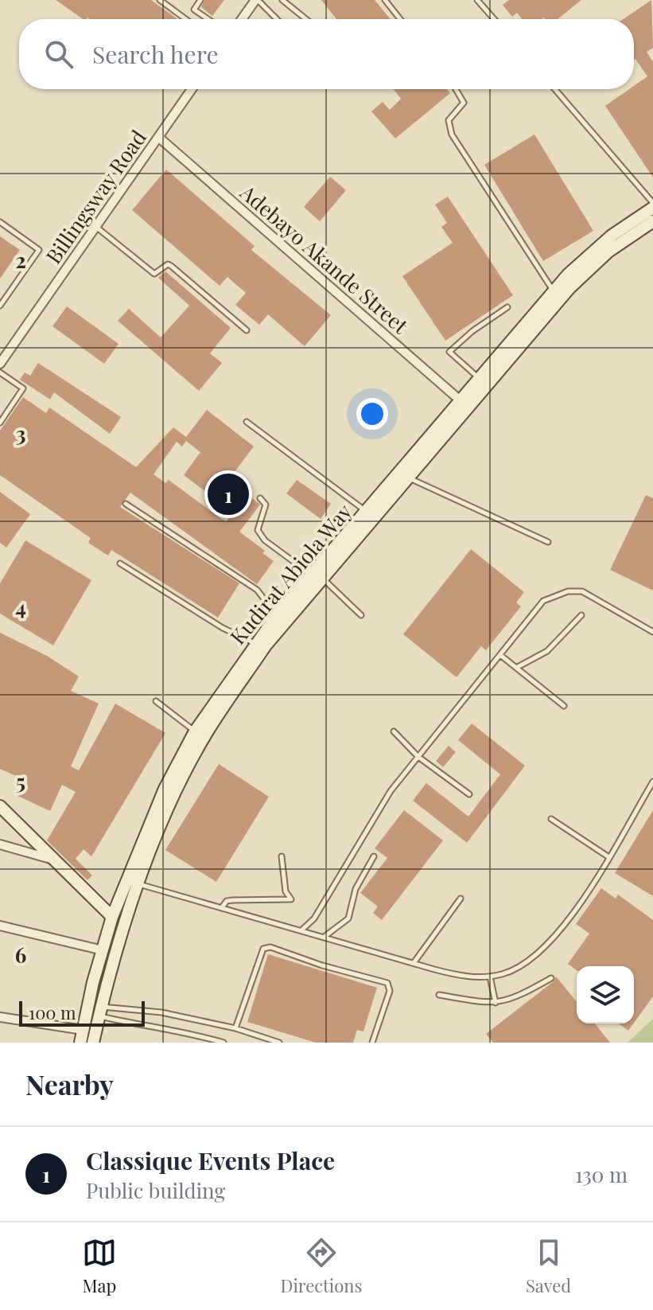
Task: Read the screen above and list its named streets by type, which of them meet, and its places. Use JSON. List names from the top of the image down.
{
  "streets": {
    "main road": ["Kudirat Abiola Way"],
    "street": ["Billingsway Road", "Adebayo Akande Street"]
  },
  "crossings": [
    ["Billingsway Road", "Adebayo Akande Street"],
    ["Adebayo Akande Street", "Kudirat Abiola Way"]
  ],
  "scale_bar": "100 m",
  "page": {
    "search": "Search here",
    "pins": "1",
    "scale": "100 m",
    "heading": "Nearby",
    "list": [
      {
        "mark": "1",
        "name": "Classique Events Place",
        "note": "Public building",
        "value": "130 m"
      }
    ],
    "nav": ["Map", "Directions", "Saved"]
  },
  "grid": {
    "rows": [
      "2",
      "3",
      "4",
      "5",
      "6"
    ]
  }
}
